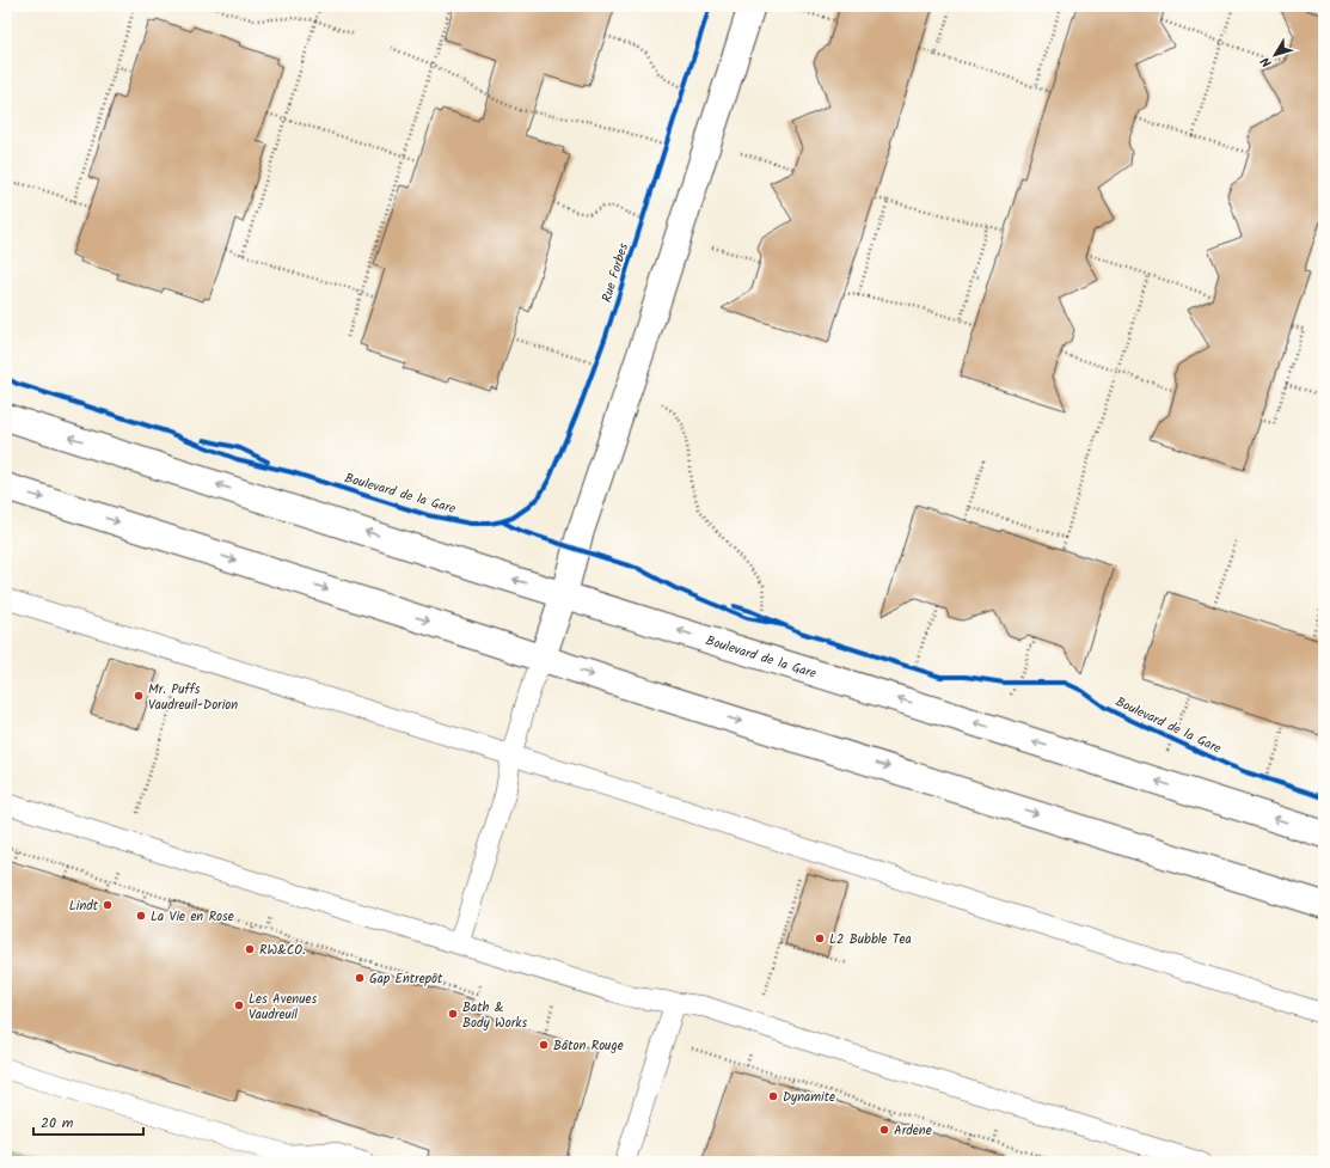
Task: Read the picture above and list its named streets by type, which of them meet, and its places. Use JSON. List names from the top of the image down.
{
  "streets": {
    "main road": ["Boulevard de la Gare"],
    "cycle path": ["Rue Forbes"]
  },
  "places": [
    "Mr. Puffs Vaudreuil-Dorion",
    "Lindt",
    "La Vie en Rose",
    "L2 Bubble Tea",
    "RW&CO.",
    "Gap Entrepôt",
    "Les Avenues Vaudreuil",
    "Bath & Body Works",
    "Bâton Rouge",
    "Dynamite",
    "Ardene"
  ],
  "scale_bar": "20 m",
  "north": "bottom left"
}
